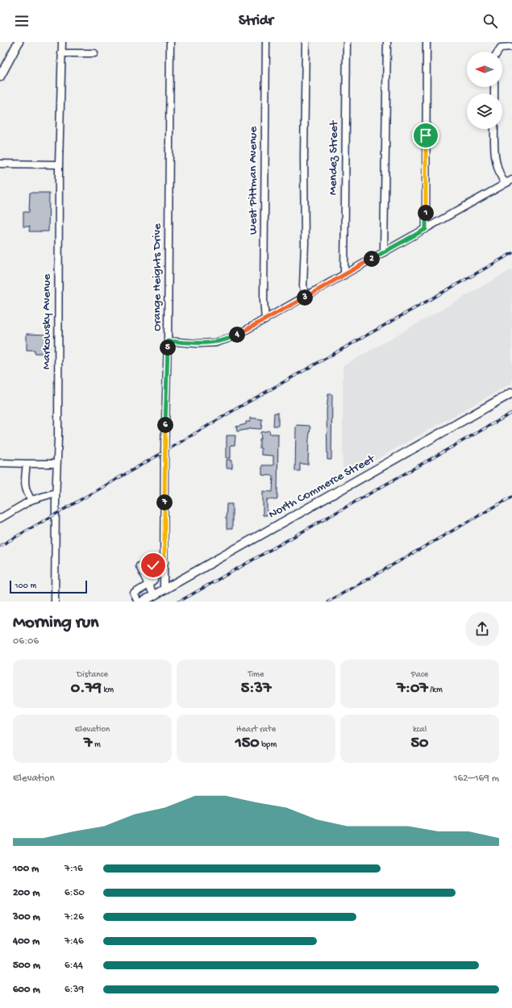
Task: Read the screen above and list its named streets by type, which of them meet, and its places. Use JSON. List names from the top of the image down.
{
  "streets": {
    "main road": ["North Commerce Street"],
    "street": [
      "Mendez Street",
      "West Pittman Avenue",
      "Orange Heights Drive",
      "Markowsky Avenue"
    ]
  },
  "crossings": [
    ["Orange Heights Drive", "North Commerce Street"]
  ],
  "scale_bar": "100 m",
  "north": "left",
  "page": {
    "header": "Stridr",
    "pins": [
      "1",
      "2",
      "3",
      "4",
      "5",
      "6",
      "7"
    ],
    "scale": "100 m",
    "heading": ["Morning run", "06:06"],
    "stats": [
      ["Distance", "0.79 km"],
      ["Time", "5:37"],
      ["Pace", "7:07 /km"],
      ["Elevation", "7 m"],
      ["Heart rate", "150 bpm"],
      ["kcal", "50"]
    ],
    "chart": ["Elevation", "162–169 m"],
    "list": [
      {
        "name": "100 m",
        "note": "7:16"
      },
      {
        "name": "200 m",
        "note": "6:50"
      },
      {
        "name": "300 m",
        "note": "7:26"
      },
      {
        "name": "400 m",
        "note": "7:46"
      },
      {
        "name": "500 m",
        "note": "6:44"
      },
      {
        "name": "600 m",
        "note": "6:39"
      }
    ]
  }
}
